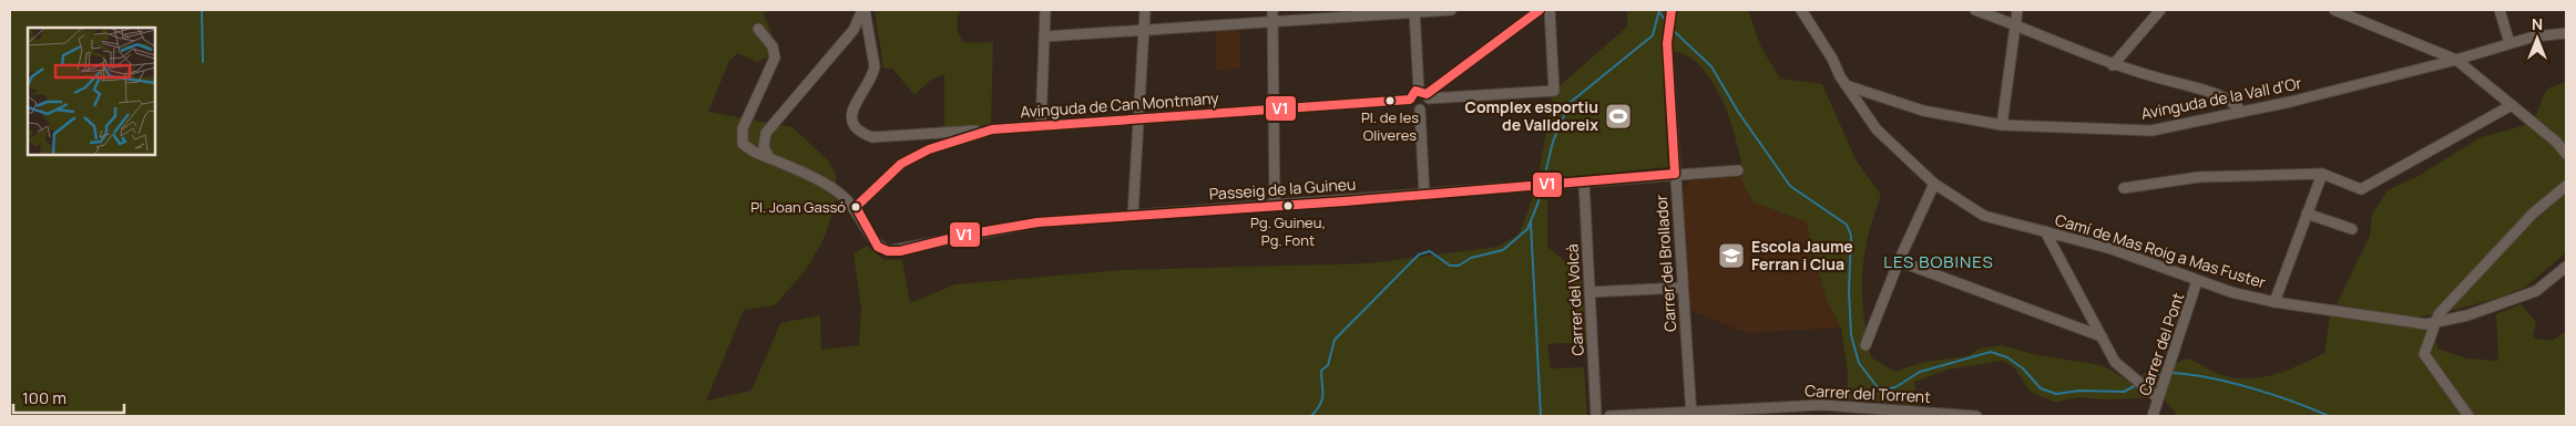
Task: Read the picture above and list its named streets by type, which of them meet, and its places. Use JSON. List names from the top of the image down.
{
  "streets": {
    "street": [
      "Avinguda de la Vall d'Or",
      "Avinguda de Can Montmany",
      "Passeig de la Guineu",
      "Camí de Mas Roig a Mas Fuster",
      "Carrer del Brollador",
      "Carrer del Volcà",
      "Carrer del Pont",
      "Carrer del Torrent"
    ]
  },
  "crossings": [
    ["Avinguda de la Vall d'Or", "Camí de Mas Roig a Mas Fuster"],
    ["Avinguda de Can Montmany", "Passeig de la Guineu"],
    ["Passeig de la Guineu", "Carrer del Brollador"],
    ["Passeig de la Guineu", "Carrer del Volcà"],
    ["Camí de Mas Roig a Mas Fuster", "Carrer del Pont"],
    ["Carrer del Brollador", "Carrer del Torrent"]
  ],
  "districts": ["LES BOBINES"],
  "places": {
    "other": ["Pl. de les Oliveres", "Pg. Guineu, Pg. Font", "Pl. Joan Gassó"],
    "sports": ["Complex esportiu de Valldoreix"],
    "school or university": ["Escola Jaume Ferran i Clua"]
  },
  "lines": ["transit line V1"],
  "scale_bar": "100 m",
  "north": "top"
}
